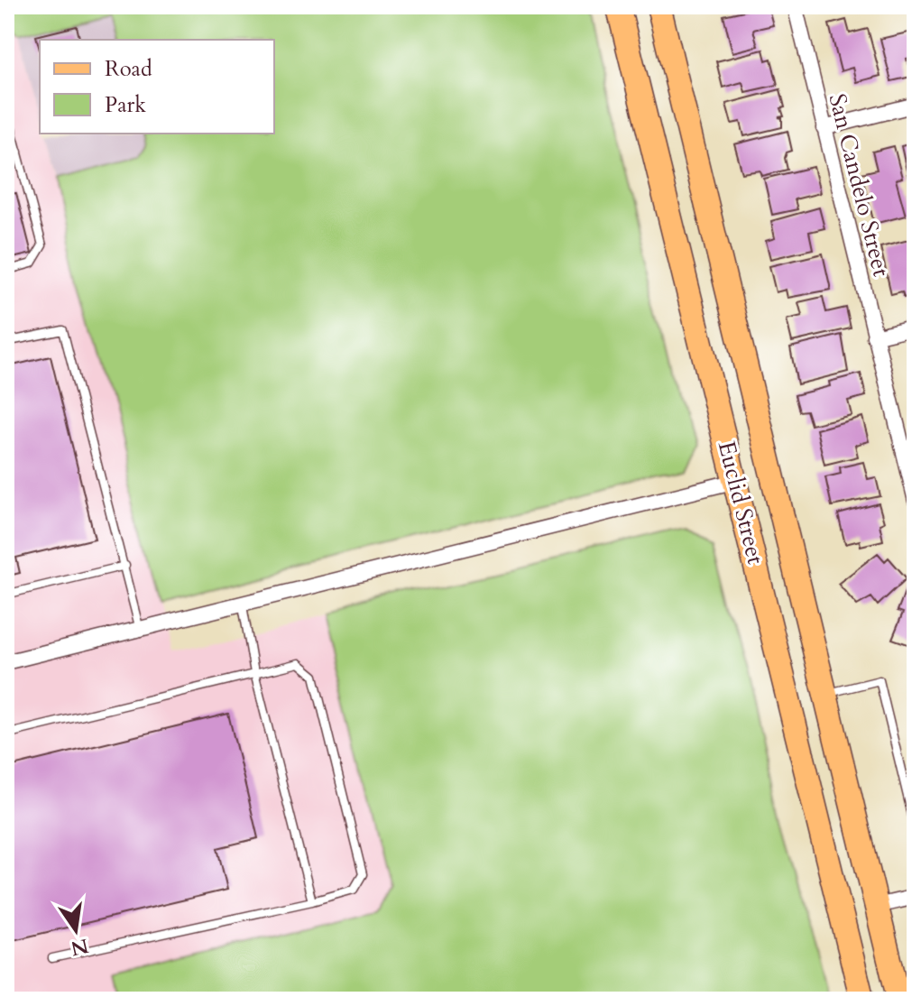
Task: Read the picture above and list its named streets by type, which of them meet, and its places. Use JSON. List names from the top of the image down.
{
  "streets": {
    "main road": ["Euclid Street"],
    "street": ["San Candelo Street"]
  },
  "legend": ["Road", "Park"],
  "north": "bottom"
}
